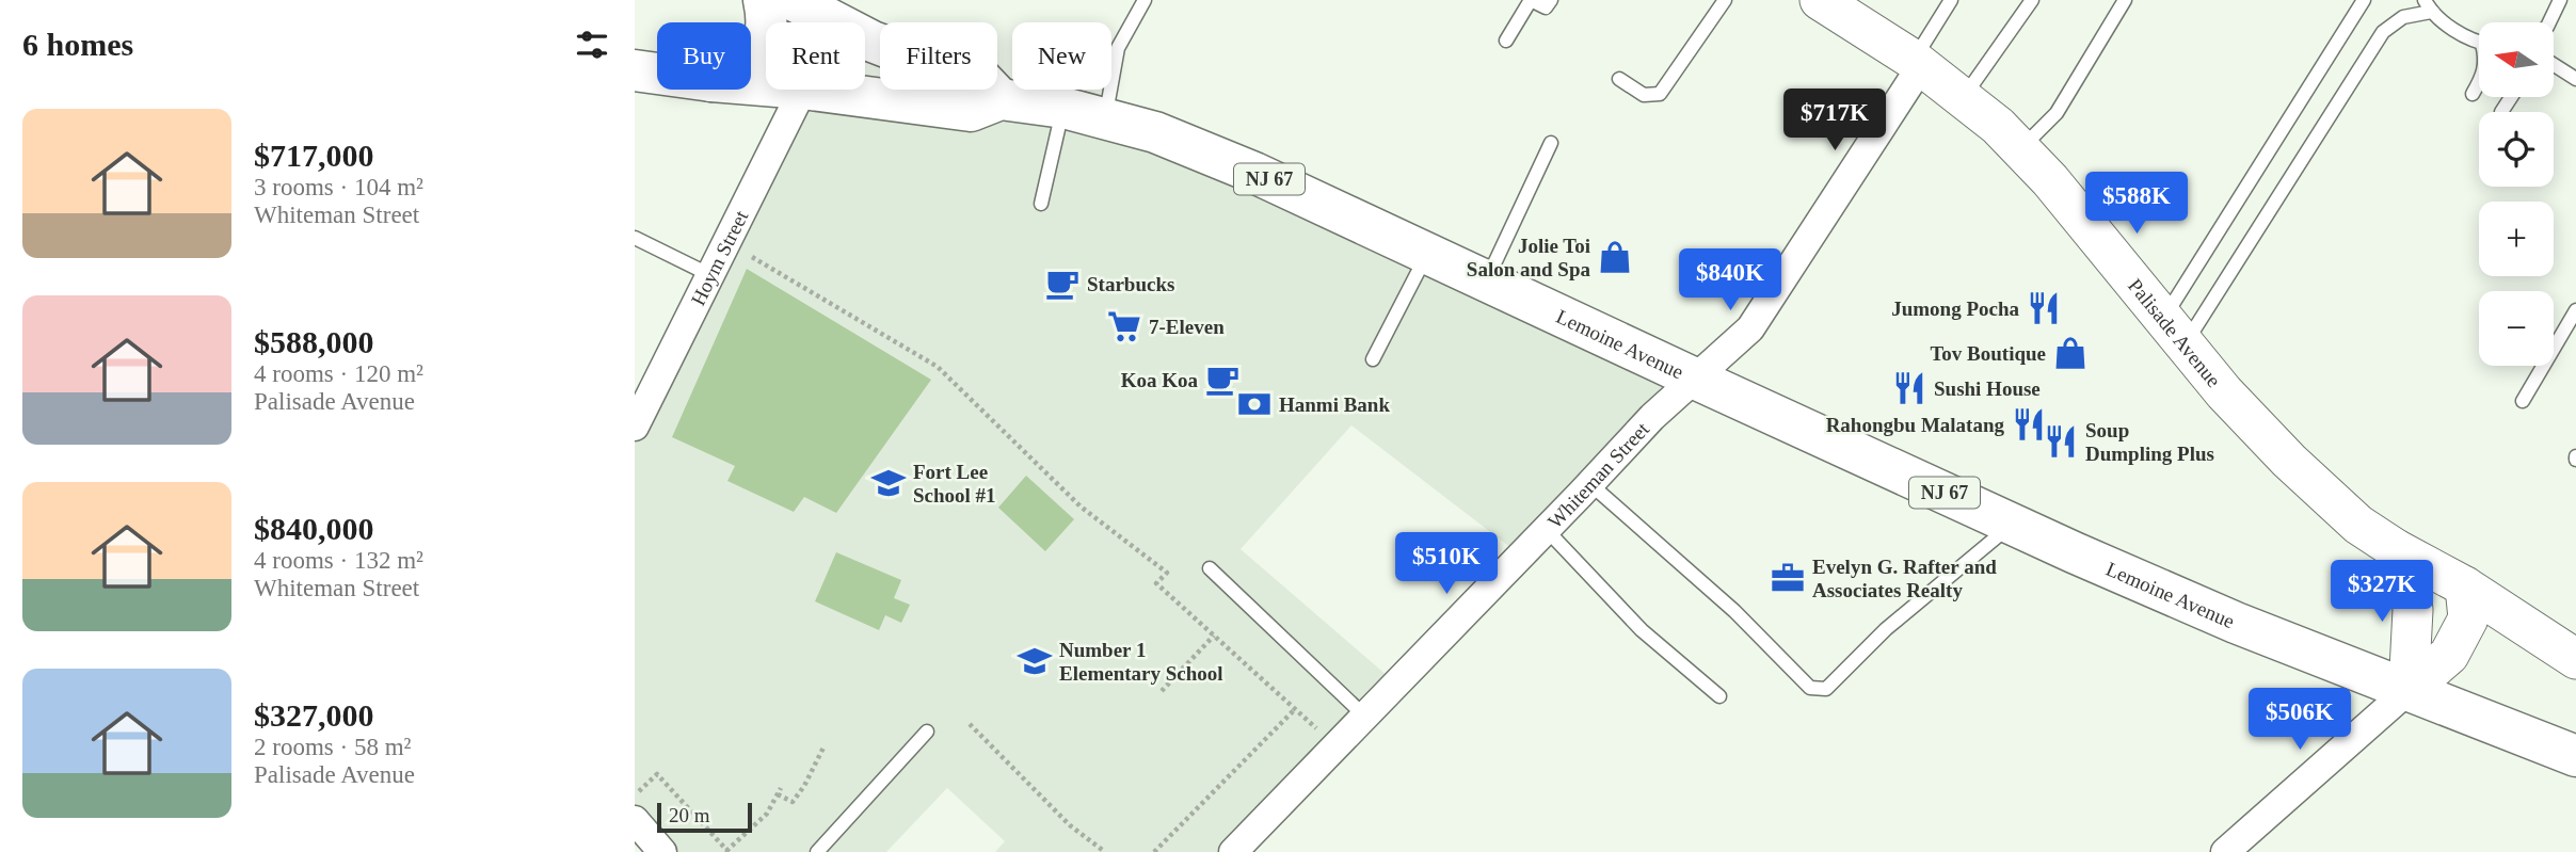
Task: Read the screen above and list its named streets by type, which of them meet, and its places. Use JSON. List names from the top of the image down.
{
  "streets": {
    "main road": ["NJ 67", "Lemoine Avenue"],
    "street": ["Hoym Street", "Palisade Avenue", "Whiteman Street"]
  },
  "crossings": [
    ["Palisade Avenue", "Whiteman Street"],
    ["Lemoine Avenue", "Whiteman Street"]
  ],
  "places": {
    "shop": ["Jolie Toi Salon and Spa", "Tov Boutique"],
    "cafe": ["Starbucks", "Koa Koa"],
    "restaurant": [
      "Jumong Pocha",
      "Sushi House",
      "Rahongbu Malatang",
      "Soup Dumpling Plus"
    ],
    "supermarket": ["7-Eleven"],
    "bank": ["Hanmi Bank"],
    "school or university": ["Fort Lee School #1", "Number 1 Elementary School"],
    "office": ["Evelyn G. Rafter and Associates Realty"]
  },
  "scale_bar": "20 m",
  "north": "left",
  "page": {
    "heading": "6 homes",
    "map_buttons": ["+", "−"],
    "chip": [
      "Buy",
      "Rent",
      "Filters",
      "New"
    ],
    "price": [
      "$717K",
      "$588K",
      "$840K",
      "$510K",
      "$327K",
      "$506K"
    ],
    "list": [
      {
        "name": "$717,000",
        "note": "3 rooms · 104 m² · Whiteman Street"
      },
      {
        "name": "$588,000",
        "note": "4 rooms · 120 m² · Palisade Avenue"
      },
      {
        "name": "$840,000",
        "note": "4 rooms · 132 m² · Whiteman Street"
      },
      {
        "name": "$327,000",
        "note": "2 rooms · 58 m² · Palisade Avenue"
      }
    ],
    "scale": "20 m"
  }
}
